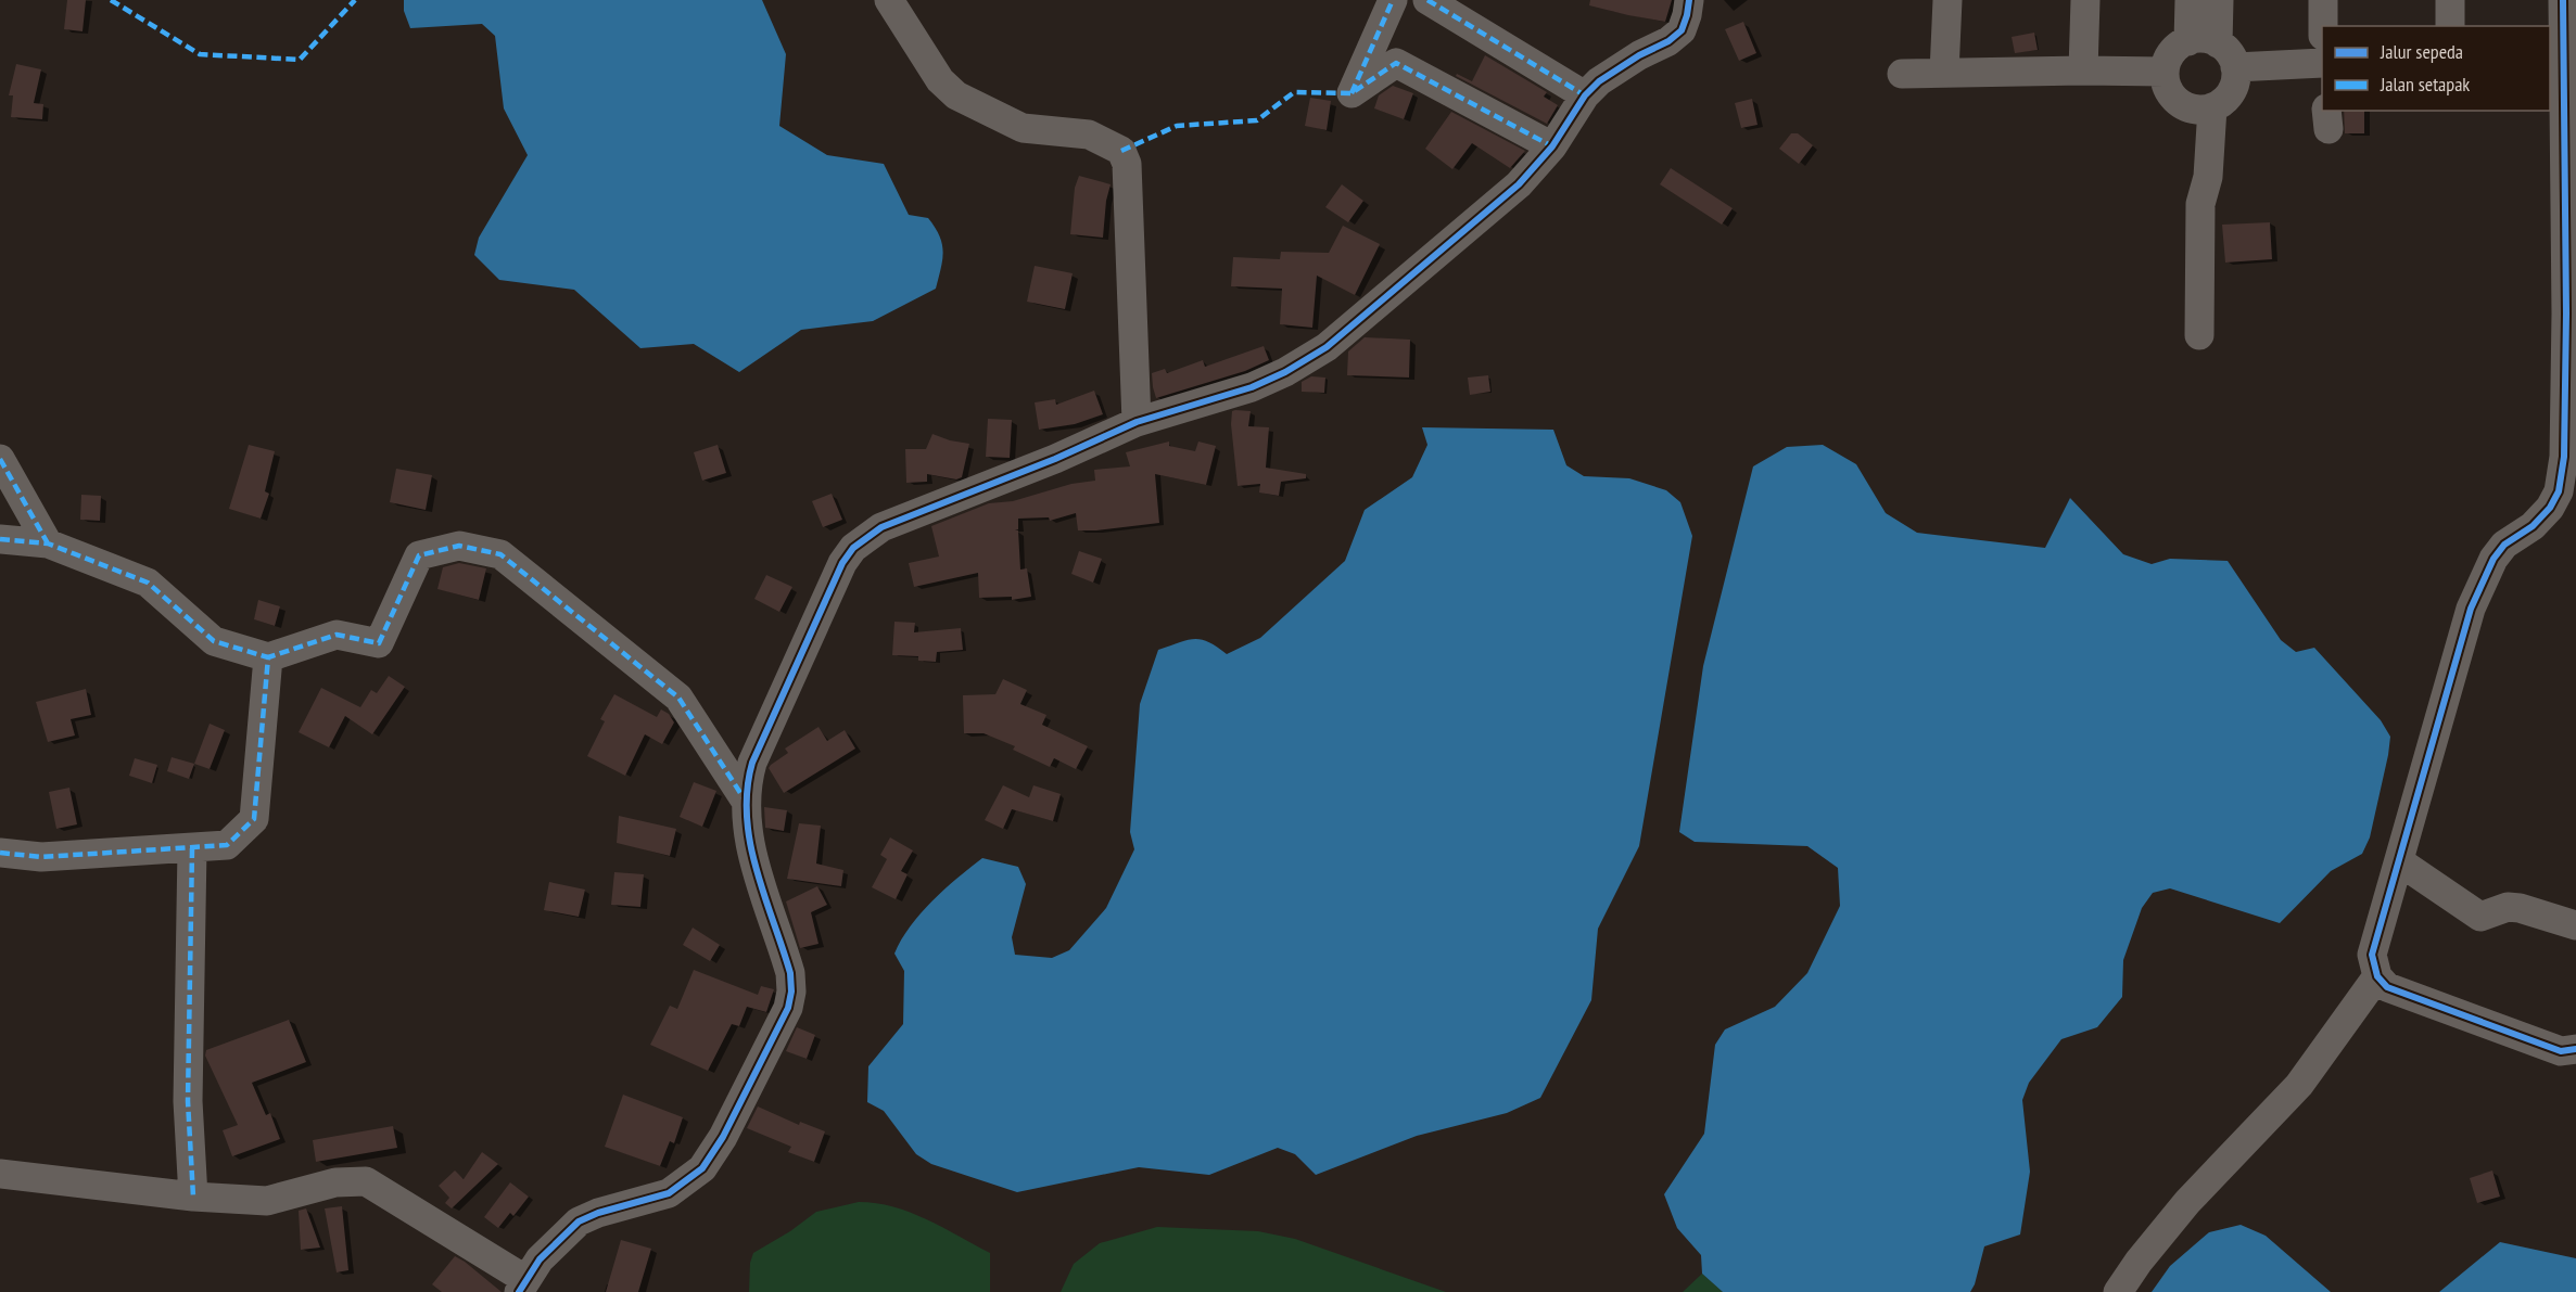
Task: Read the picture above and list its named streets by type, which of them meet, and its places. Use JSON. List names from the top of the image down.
{
  "legend": ["Jalur sepeda", "Jalan setapak"]
}
